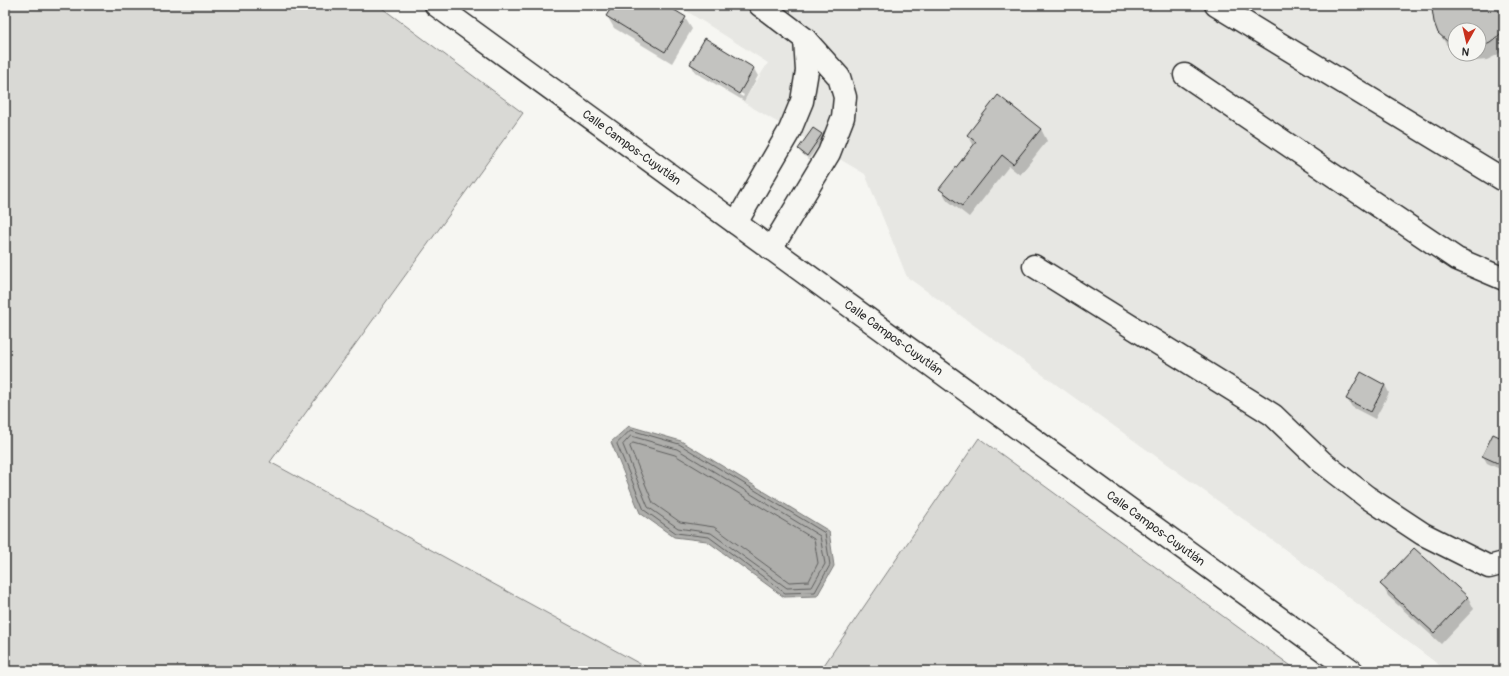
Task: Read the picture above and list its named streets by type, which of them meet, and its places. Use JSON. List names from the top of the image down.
{
  "streets": {
    "street": ["Calle Campos-Cuyutlán"]
  },
  "north": "bottom"
}
